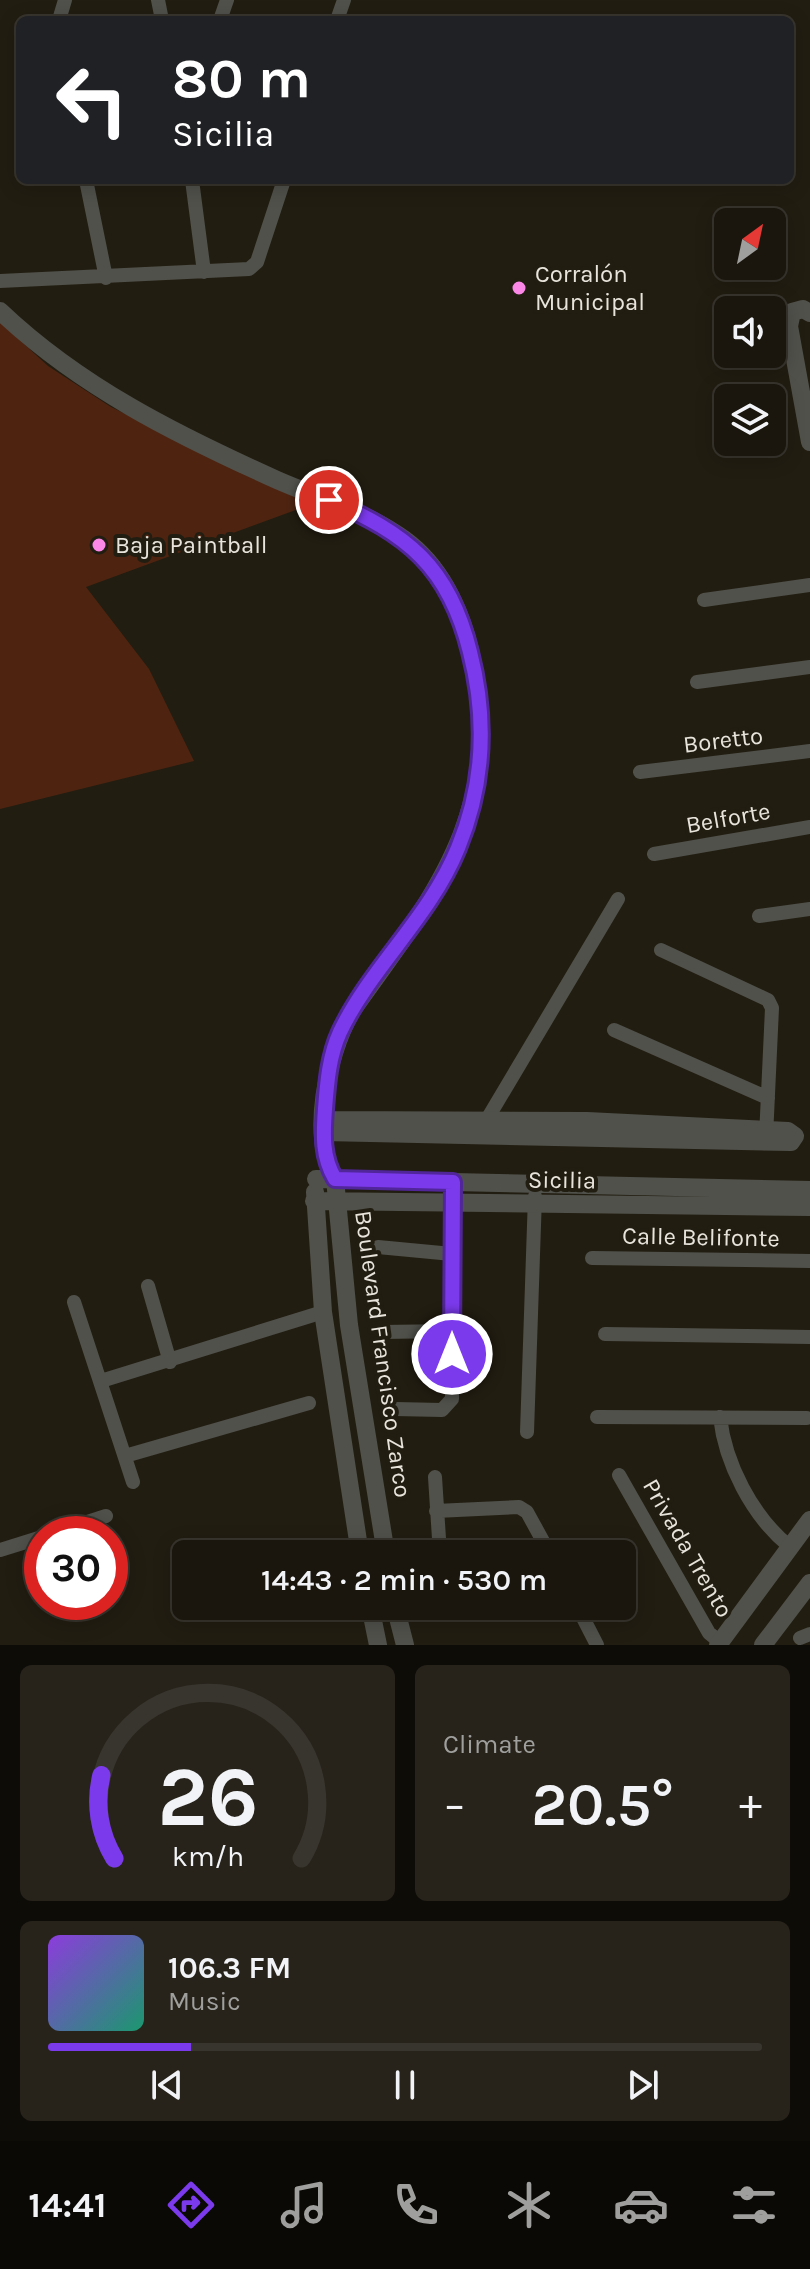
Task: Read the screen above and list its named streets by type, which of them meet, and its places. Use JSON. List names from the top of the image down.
{
  "streets": {
    "street": [
      "Boretto",
      "Belforte",
      "Sicilia",
      "Calle Belifonte",
      "Boulevard Francisco Zarco",
      "Privada Trento"
    ]
  },
  "crossings": [
    ["Sicilia", "Boulevard Francisco Zarco"]
  ],
  "places": ["Corralón Municipal", "Baja Paintball"],
  "north": "top right",
  "page": {
    "turn": ["80 m", "Sicilia"],
    "limit": "30",
    "trip": "14:43 · 2 min · 530 m",
    "tile": "Climate",
    "heat": ["−", "20.5°", "+"],
    "song": ["106.3 FM", "Music"],
    "tabs": "14:41",
    "gauge": ["26", "km/h"]
  }
}
